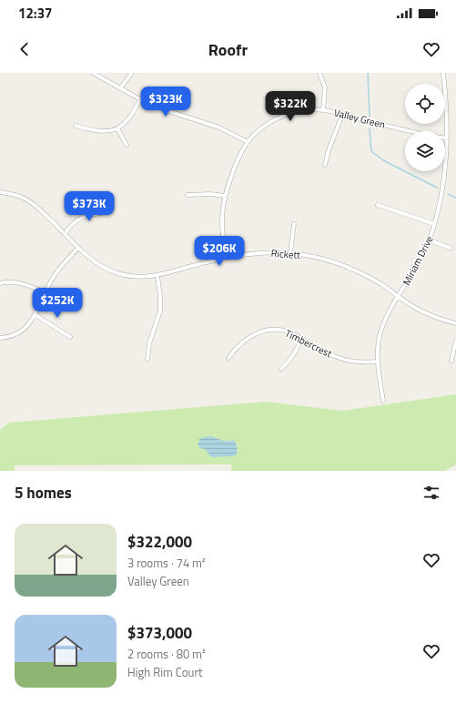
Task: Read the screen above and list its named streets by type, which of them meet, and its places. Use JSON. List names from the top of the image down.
{
  "streets": {
    "street": [
      "Valley Green",
      "Rickett",
      "Miriam Drive",
      "Timbercrest"
    ]
  },
  "crossings": [
    ["Valley Green", "Rickett"],
    ["Valley Green", "Miriam Drive"],
    ["Rickett", "Miriam Drive"],
    ["Miriam Drive", "Timbercrest"]
  ],
  "page": {
    "status": "12:37",
    "header": "Roofr",
    "price": [
      "$323K",
      "$322K",
      "$373K",
      "$206K",
      "$252K"
    ],
    "heading": "5 homes",
    "list": [
      {
        "name": "$322,000",
        "note": "3 rooms · 74 m² · Valley Green"
      },
      {
        "name": "$373,000",
        "note": "2 rooms · 80 m² · High Rim Court"
      }
    ]
  }
}
